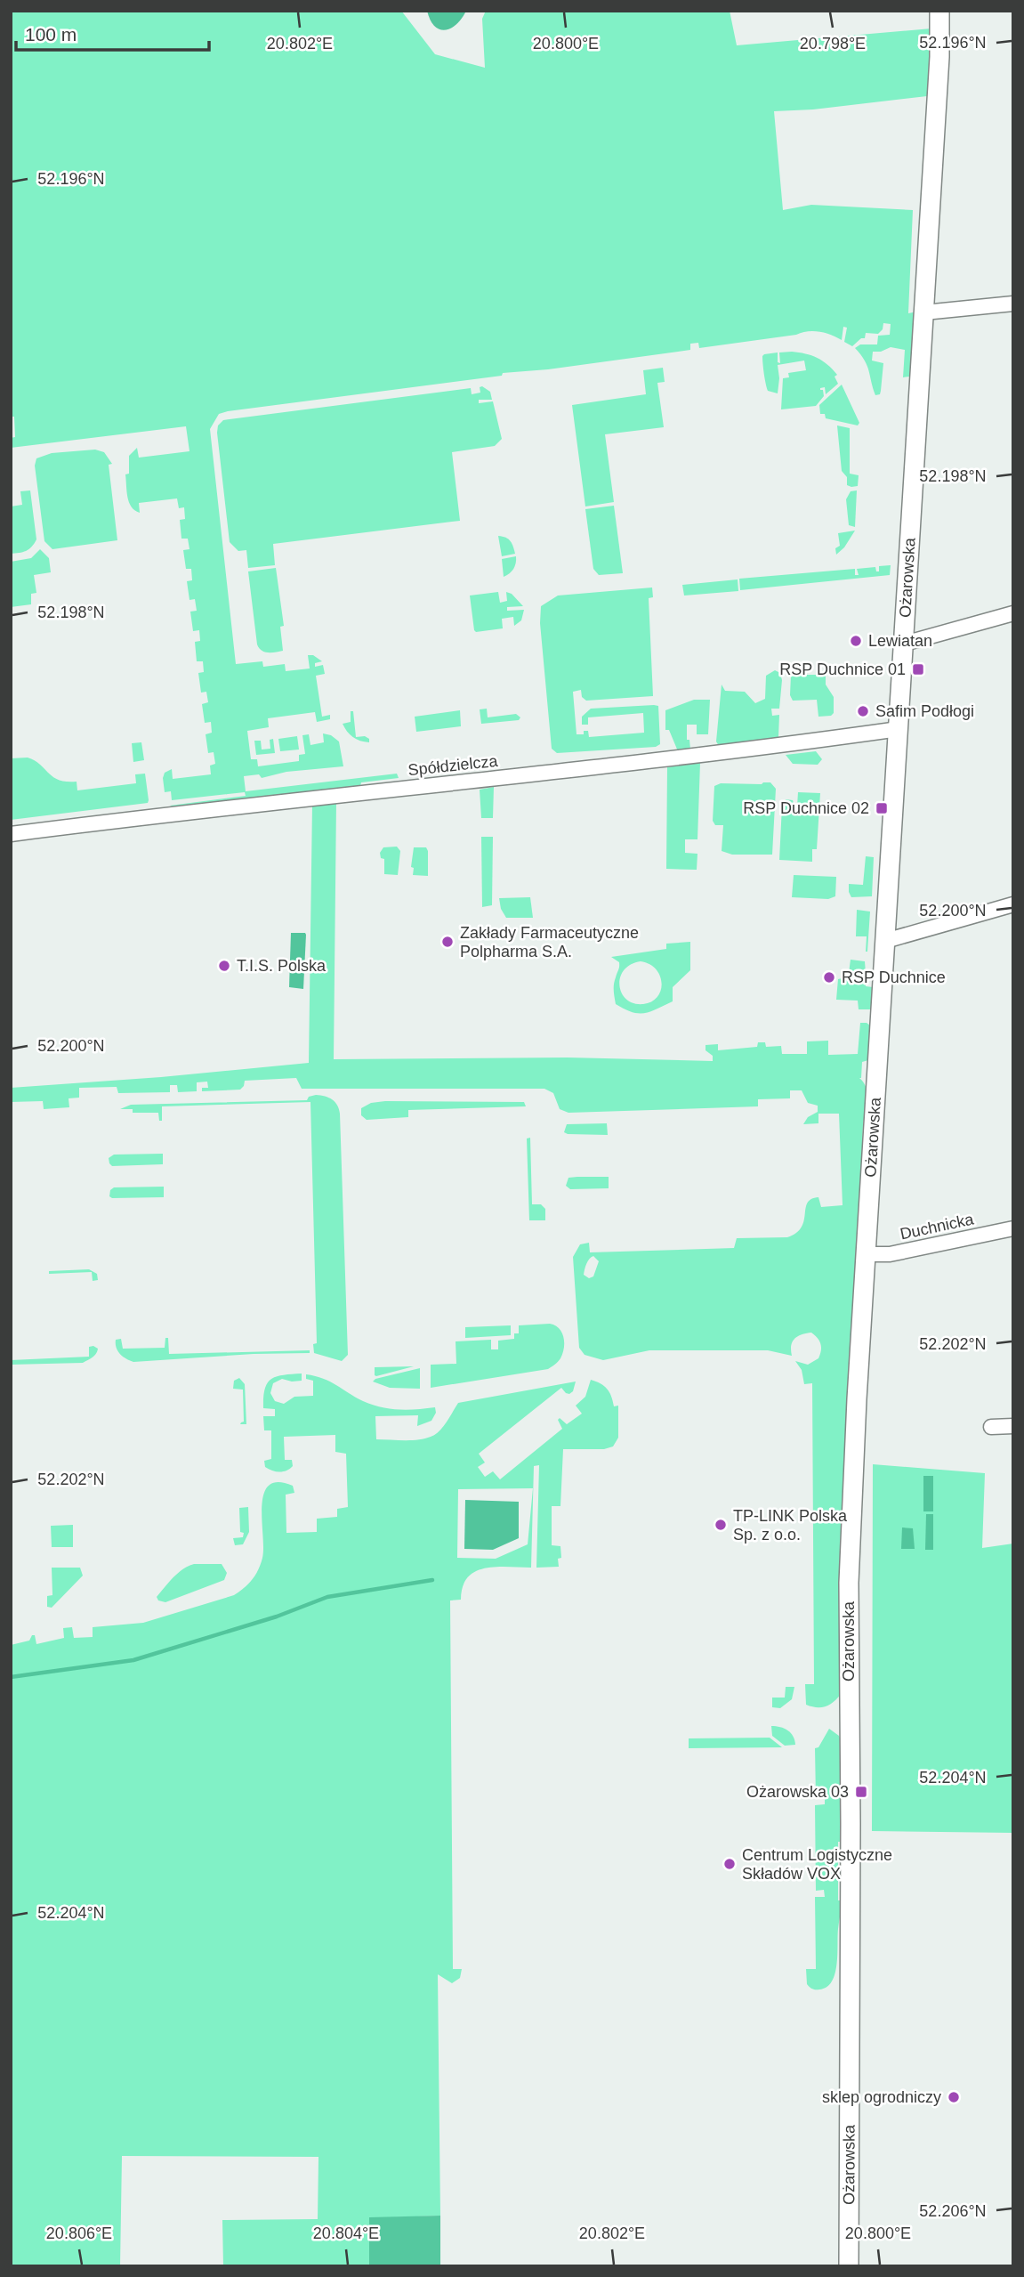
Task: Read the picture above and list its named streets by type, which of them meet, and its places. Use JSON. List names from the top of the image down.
{
  "streets": {
    "main road": ["Ożarowska"],
    "street": ["Spółdzielcza", "Duchnicka"]
  },
  "crossings": [
    ["Ożarowska", "Spółdzielcza"],
    ["Ożarowska", "Duchnicka"]
  ],
  "places": {
    "other": [
      "Lewiatan",
      "Safim Podłogi",
      "Zakłady Farmaceutyczne Polpharma S.A.",
      "T.I.S. Polska",
      "RSP Duchnice",
      "TP-LINK Polska Sp. z o.o.",
      "Centrum Logistyczne Składów VOX",
      "sklep ogrodniczy"
    ],
    "transit": ["RSP Duchnice 01", "RSP Duchnice 02", "Ożarowska 03"]
  },
  "scale_bar": "100 m",
  "coordinates": [
    "52.196°N",
    "20.802°E",
    "20.800°E",
    "20.798°E",
    "52.198°N",
    "52.200°N",
    "52.202°N",
    "52.204°N",
    "52.206°N",
    "20.806°E",
    "20.804°E"
  ]
}
